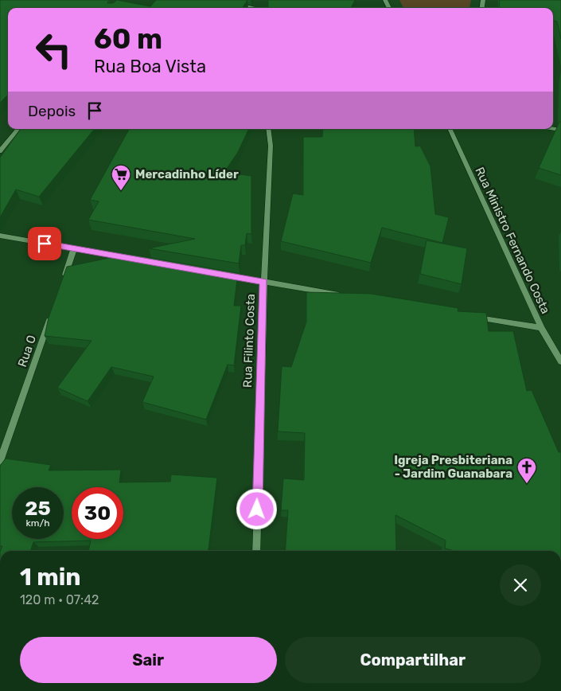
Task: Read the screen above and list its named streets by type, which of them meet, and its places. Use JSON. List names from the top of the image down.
{
  "streets": {
    "street": ["Rua Ministro Fernando Costa", "Rua Filinto Costa", "Rua O"]
  },
  "places": {
    "supermarket": ["Mercadinho Líder"],
    "church": ["Igreja Presbiteriana - Jardim Guanabara"]
  },
  "page": {
    "turn": ["60 m", "Rua Boa Vista"],
    "then": "Depois",
    "speed": "25 km/h",
    "limit": "30",
    "heading": ["1 min", "120 m · 07:42"],
    "buttons": ["Sair", "Compartilhar"]
  }
}
